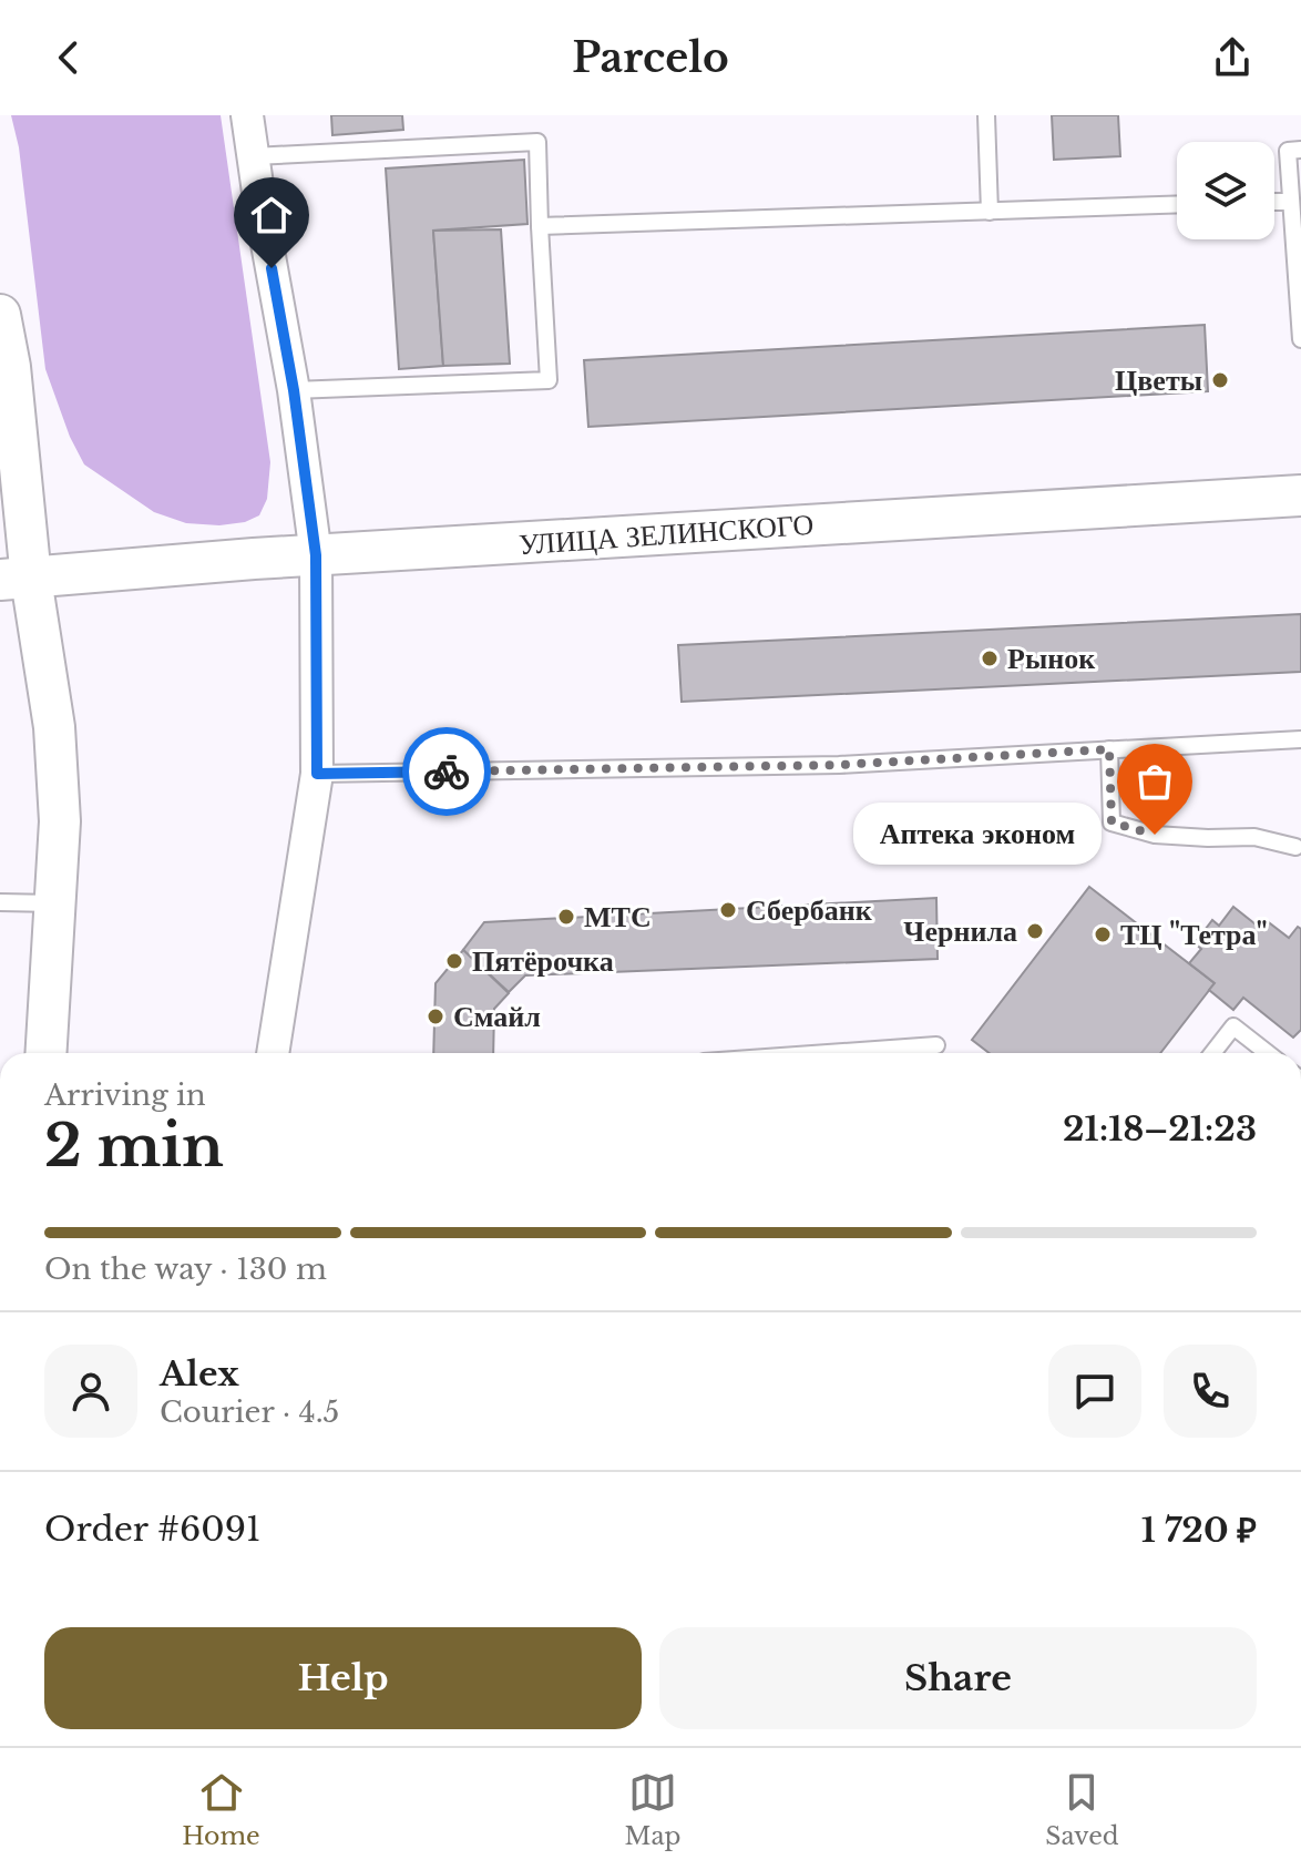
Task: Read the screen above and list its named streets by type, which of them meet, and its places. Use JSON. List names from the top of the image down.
{
  "streets": {
    "street": ["УЛИЦА ЗЕЛИНСКОГО"]
  },
  "places": [
    "Цветы",
    "Рынок",
    "Аптека эконом",
    "Сбербанк",
    "МТС",
    "Чернила",
    "ТЦ \"Тетра\"",
    "Пятёрочка",
    "Смайл"
  ],
  "page": {
    "header": "Parcelo",
    "bubble": "Аптека эконом",
    "heading": ["2 min", "Arriving in", "21:18–21:23"],
    "panel": [
      "Alex",
      "Courier · 4.5",
      "Order #6091",
      "1 720 ₽"
    ],
    "bar": "On the way · 130 m",
    "buttons": ["Help", "Share"],
    "tabs": ["Home", "Map", "Saved"]
  }
}
